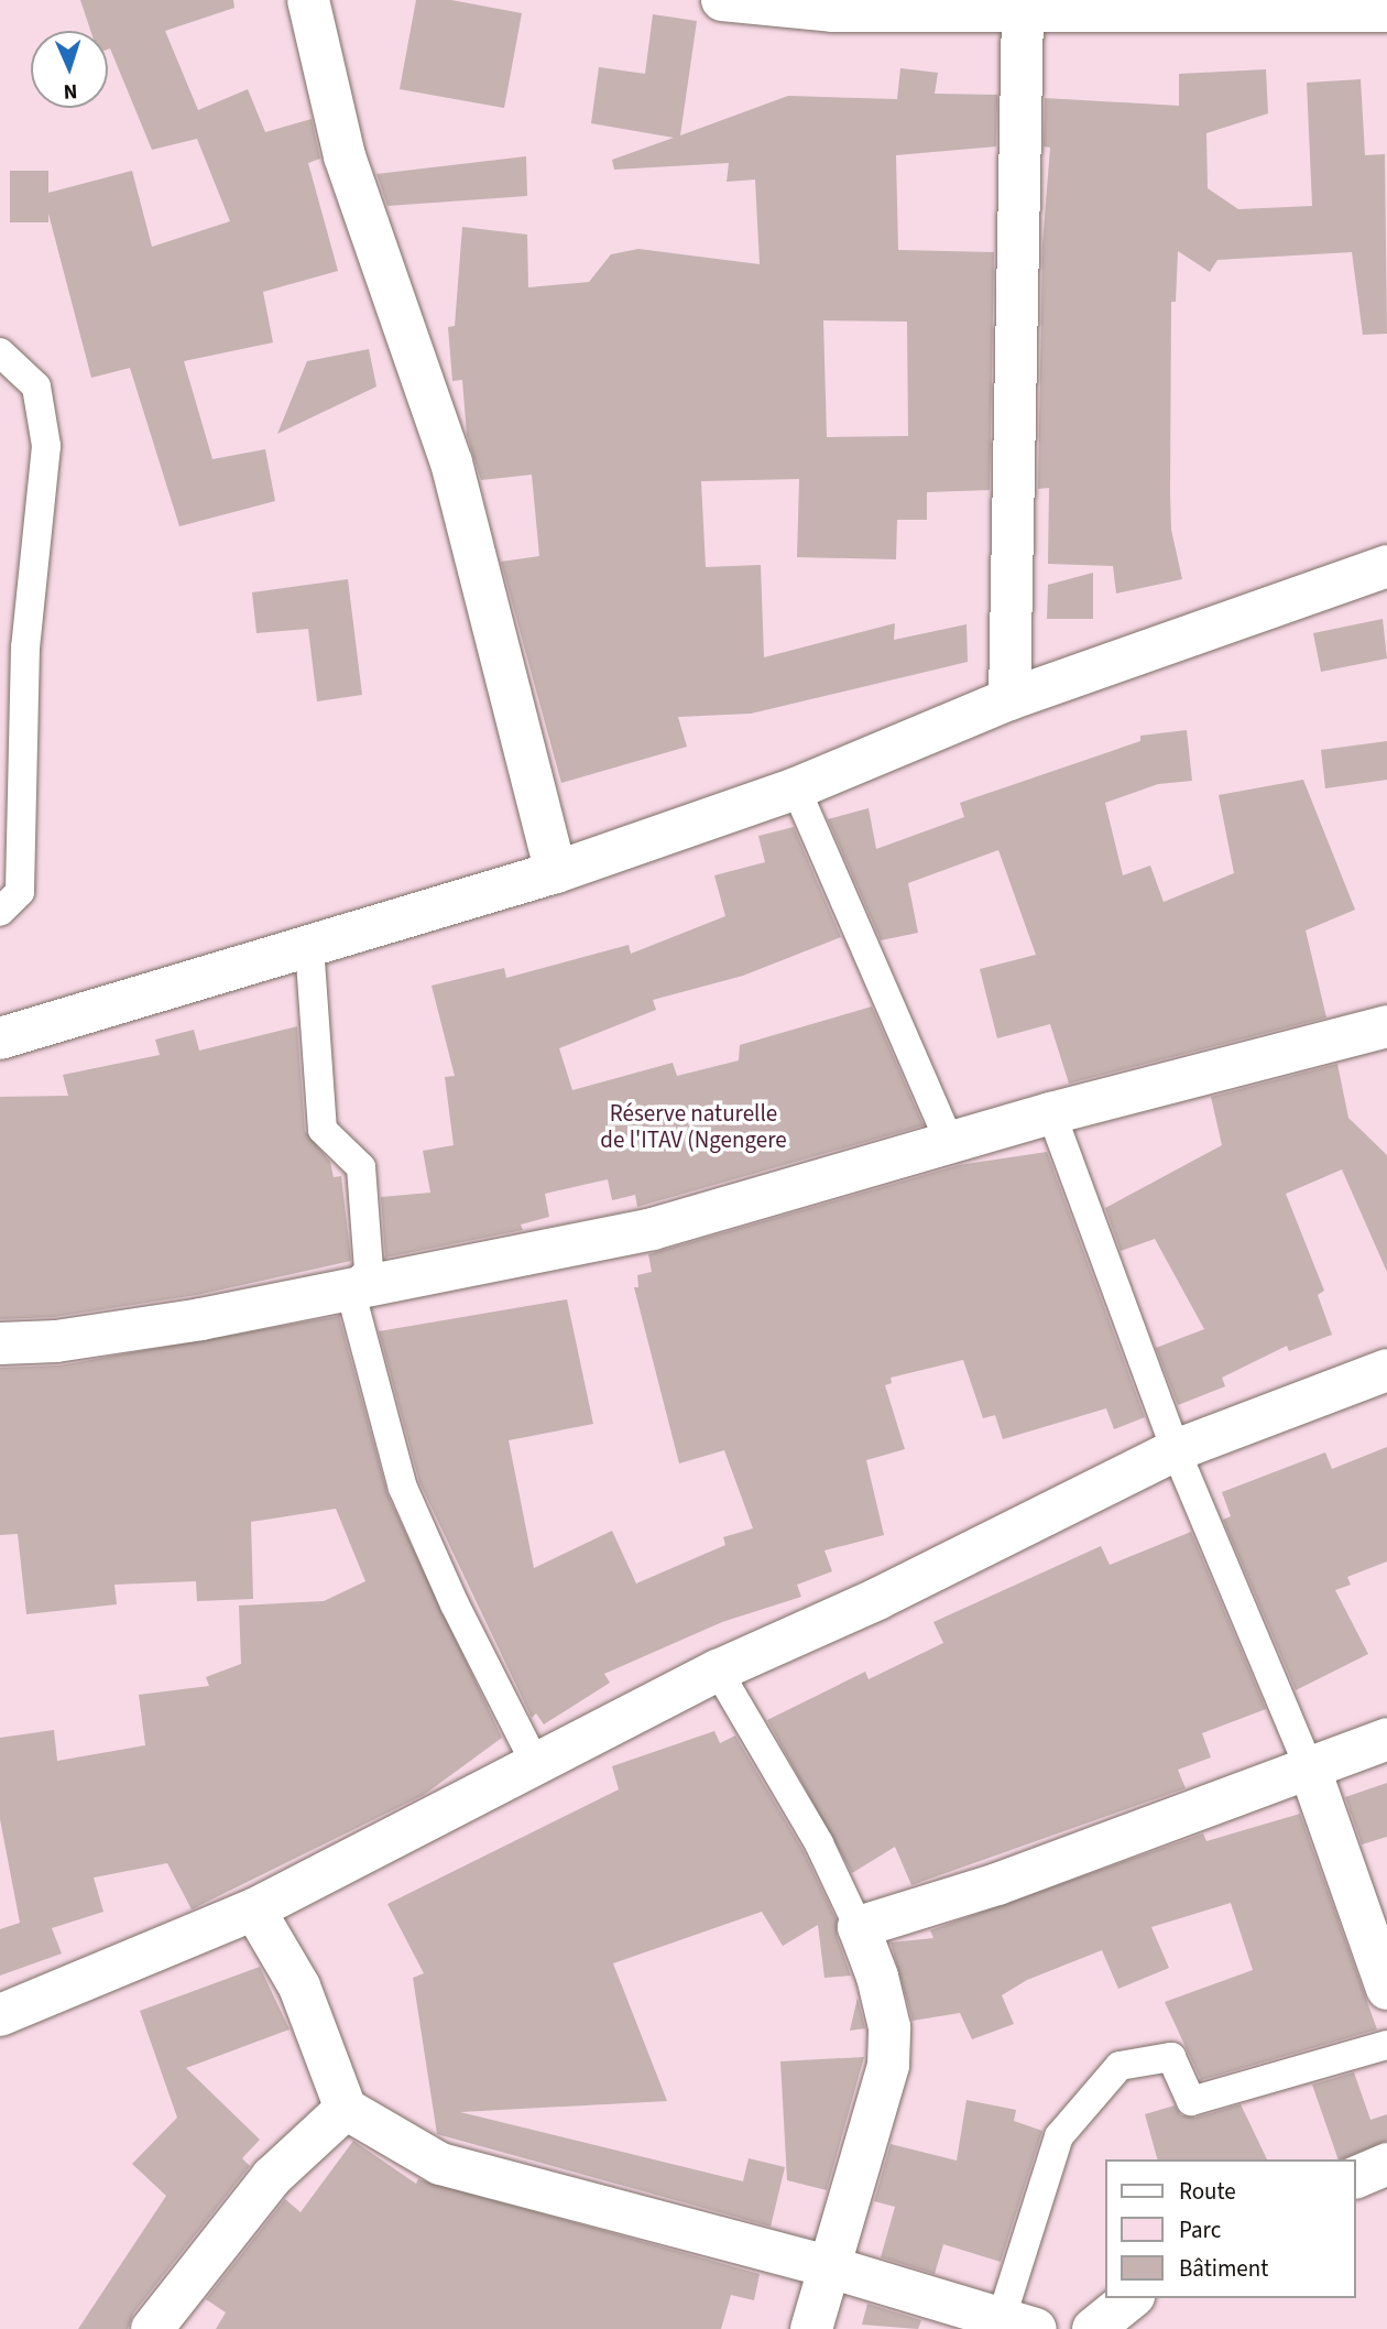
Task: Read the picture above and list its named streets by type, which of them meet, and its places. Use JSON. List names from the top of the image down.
{
  "parks": ["Réserve naturelle de l'ITAV (Ngengere"],
  "legend": ["Route", "Parc", "Bâtiment"],
  "north": "bottom"
}
